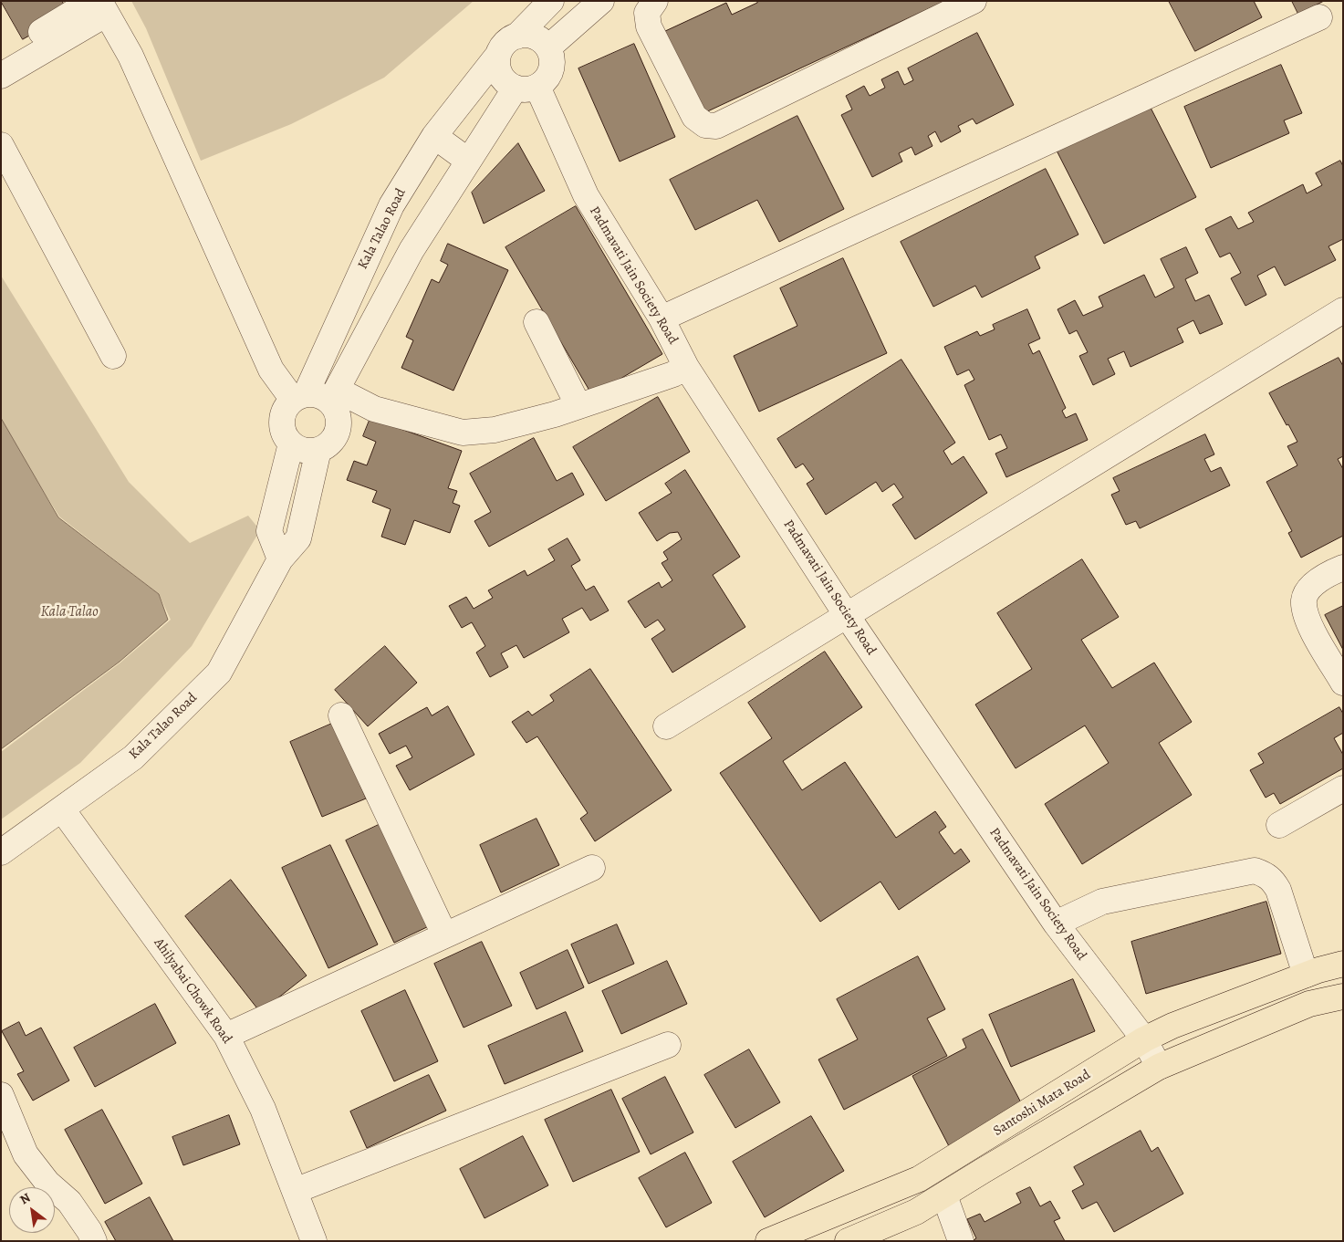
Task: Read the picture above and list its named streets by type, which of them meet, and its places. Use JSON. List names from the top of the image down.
{
  "streets": {
    "main road": ["Santoshi Mata Road"],
    "street": ["Kala Talao Road", "Padmavati Jain Society Road", "Ahilyabai Chowk Road"]
  },
  "crossings": [
    ["Kala Talao Road", "Padmavati Jain Society Road"],
    ["Kala Talao Road", "Ahilyabai Chowk Road"],
    ["Padmavati Jain Society Road", "Santoshi Mata Road"]
  ],
  "water": ["Kala Talao"],
  "north": "top left"
}
